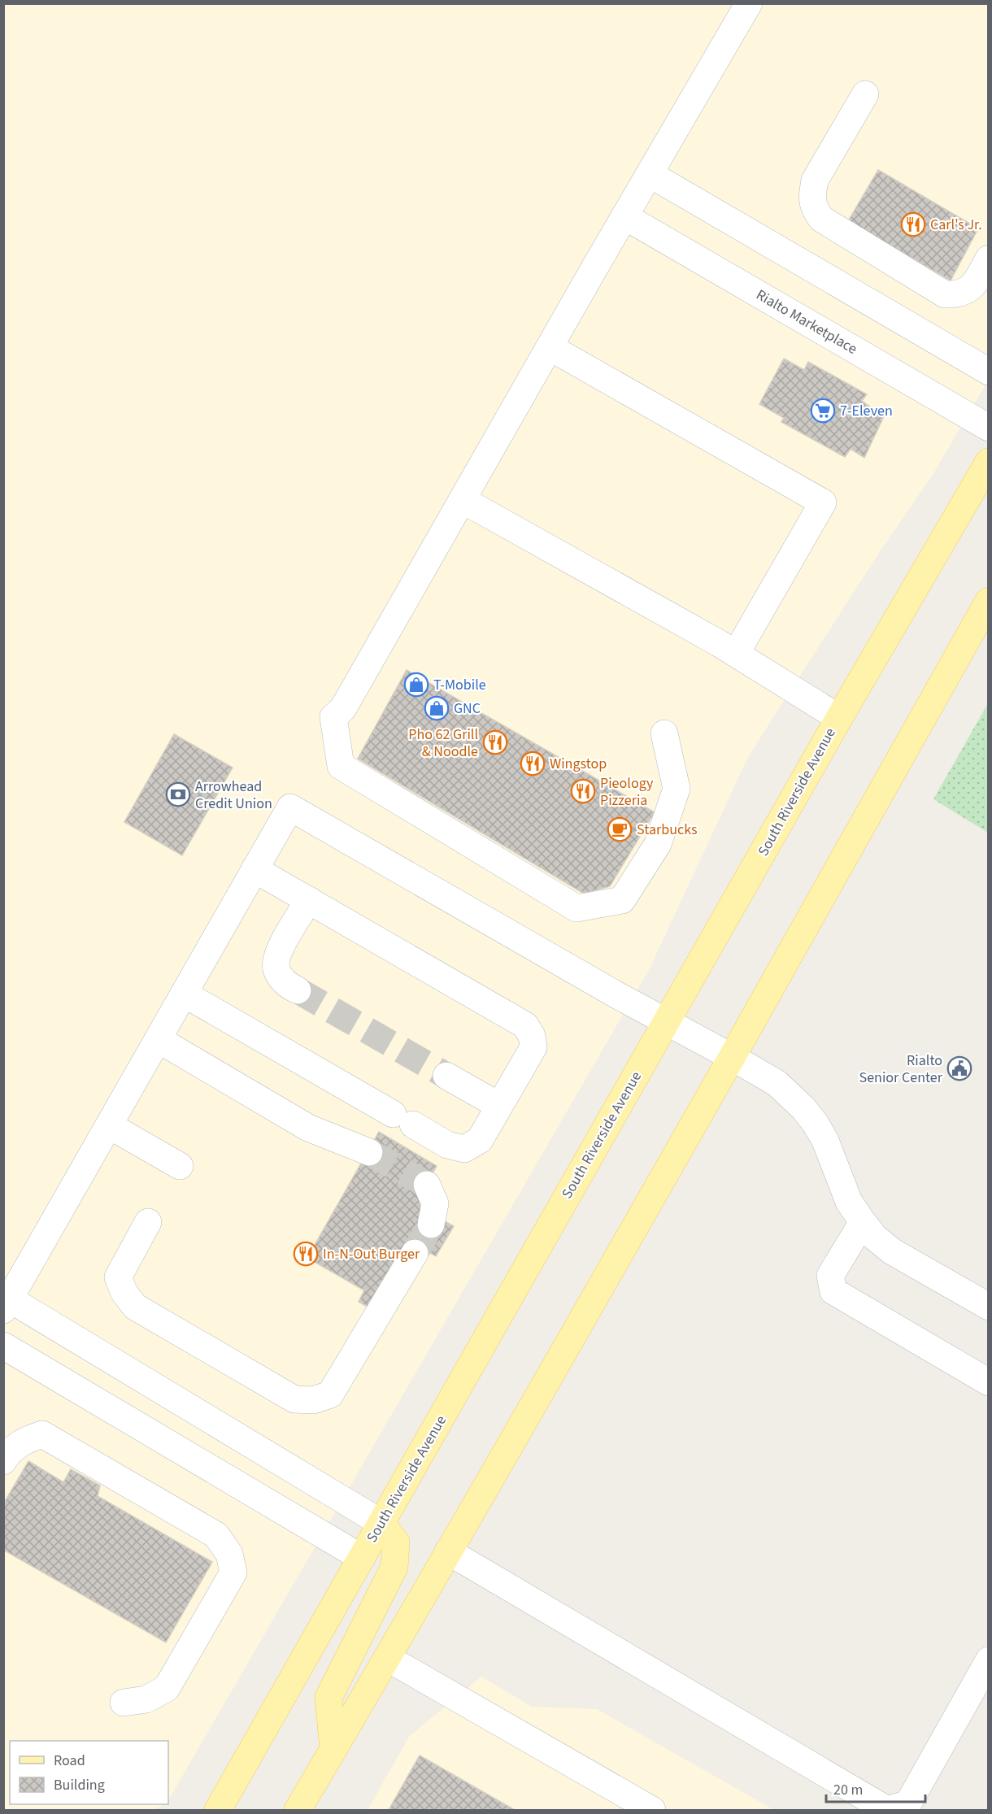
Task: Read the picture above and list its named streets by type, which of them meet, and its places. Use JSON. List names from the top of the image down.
{
  "streets": {
    "main road": ["South Riverside Avenue"],
    "lane": ["Rialto Marketplace"]
  },
  "places": {
    "restaurant": [
      "Carl's Jr.",
      "Pho 62 Grill & Noodle",
      "Wingstop",
      "Pieology Pizzeria",
      "In-N-Out Burger"
    ],
    "supermarket": ["7-Eleven"],
    "shop": ["T-Mobile", "GNC"],
    "bank": ["Arrowhead Credit Union"],
    "cafe": ["Starbucks"],
    "public building": ["Rialto Senior Center"]
  },
  "legend": ["Road", "Building"],
  "scale_bar": "20 m"
}
